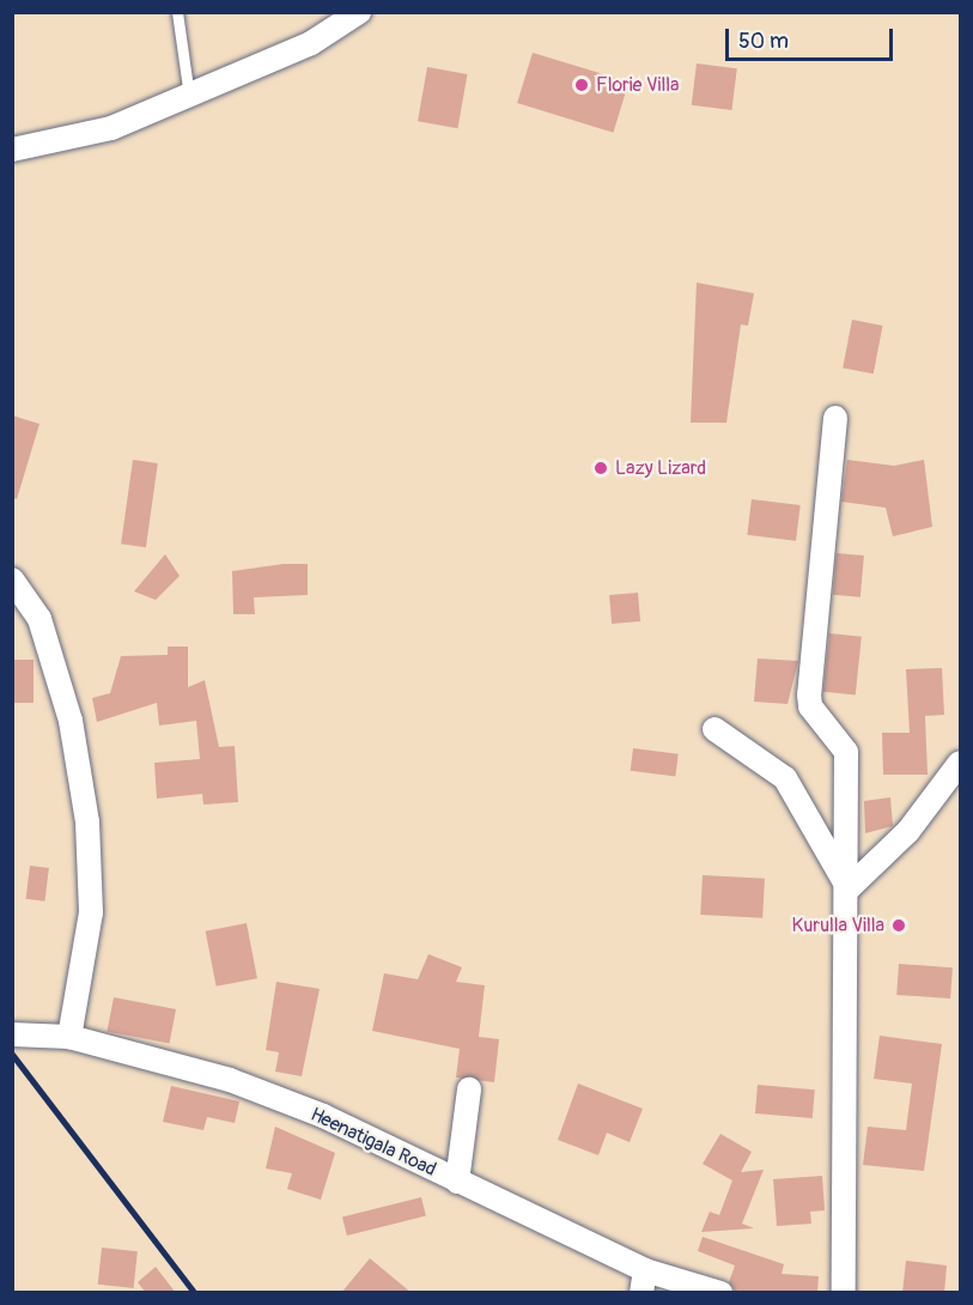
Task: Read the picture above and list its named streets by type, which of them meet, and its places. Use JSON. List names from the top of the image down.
{
  "streets": {
    "street": ["Heenatigala Road"]
  },
  "places": ["Florie Villa", "Lazy Lizard", "Kurulla Villa"],
  "scale_bar": "50 m"
}
